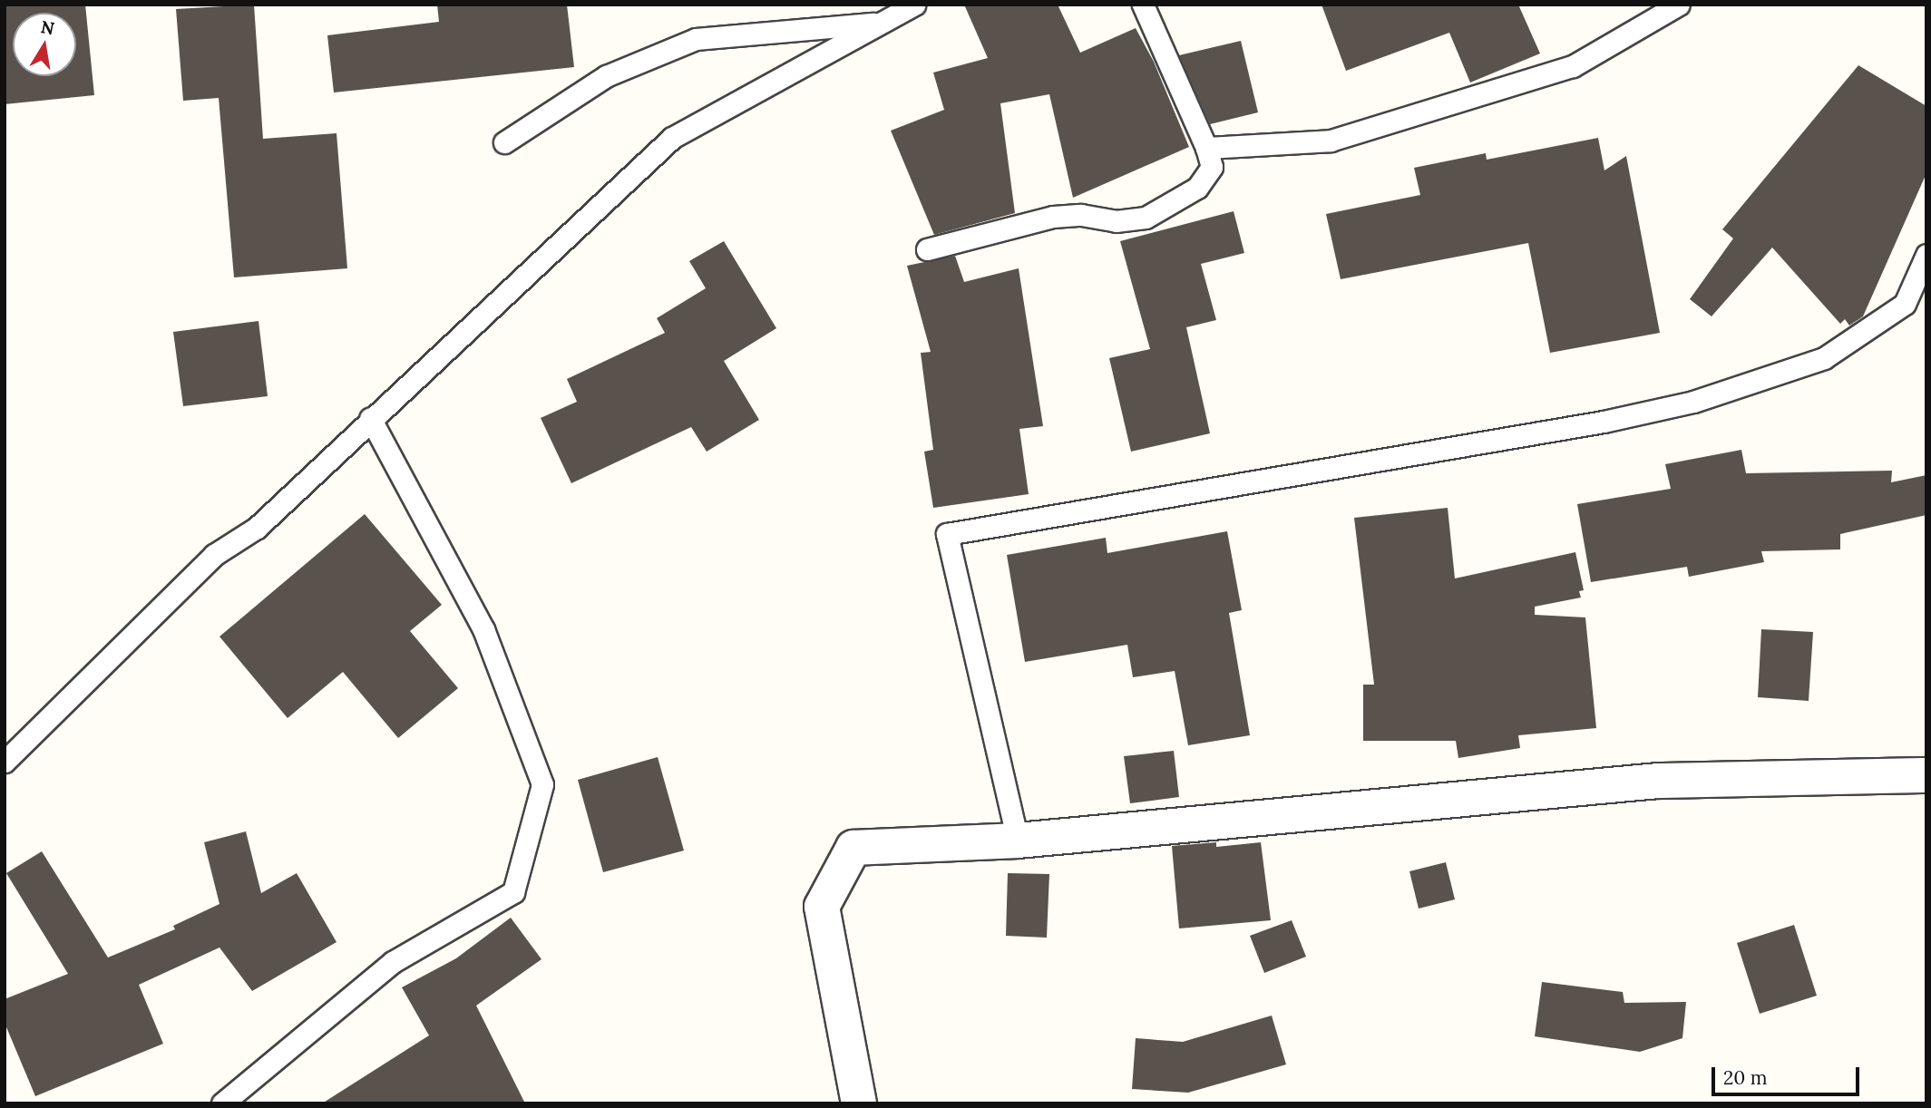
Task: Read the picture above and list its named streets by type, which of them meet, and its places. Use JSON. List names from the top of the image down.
{
  "scale_bar": "20 m",
  "north": "top"
}
